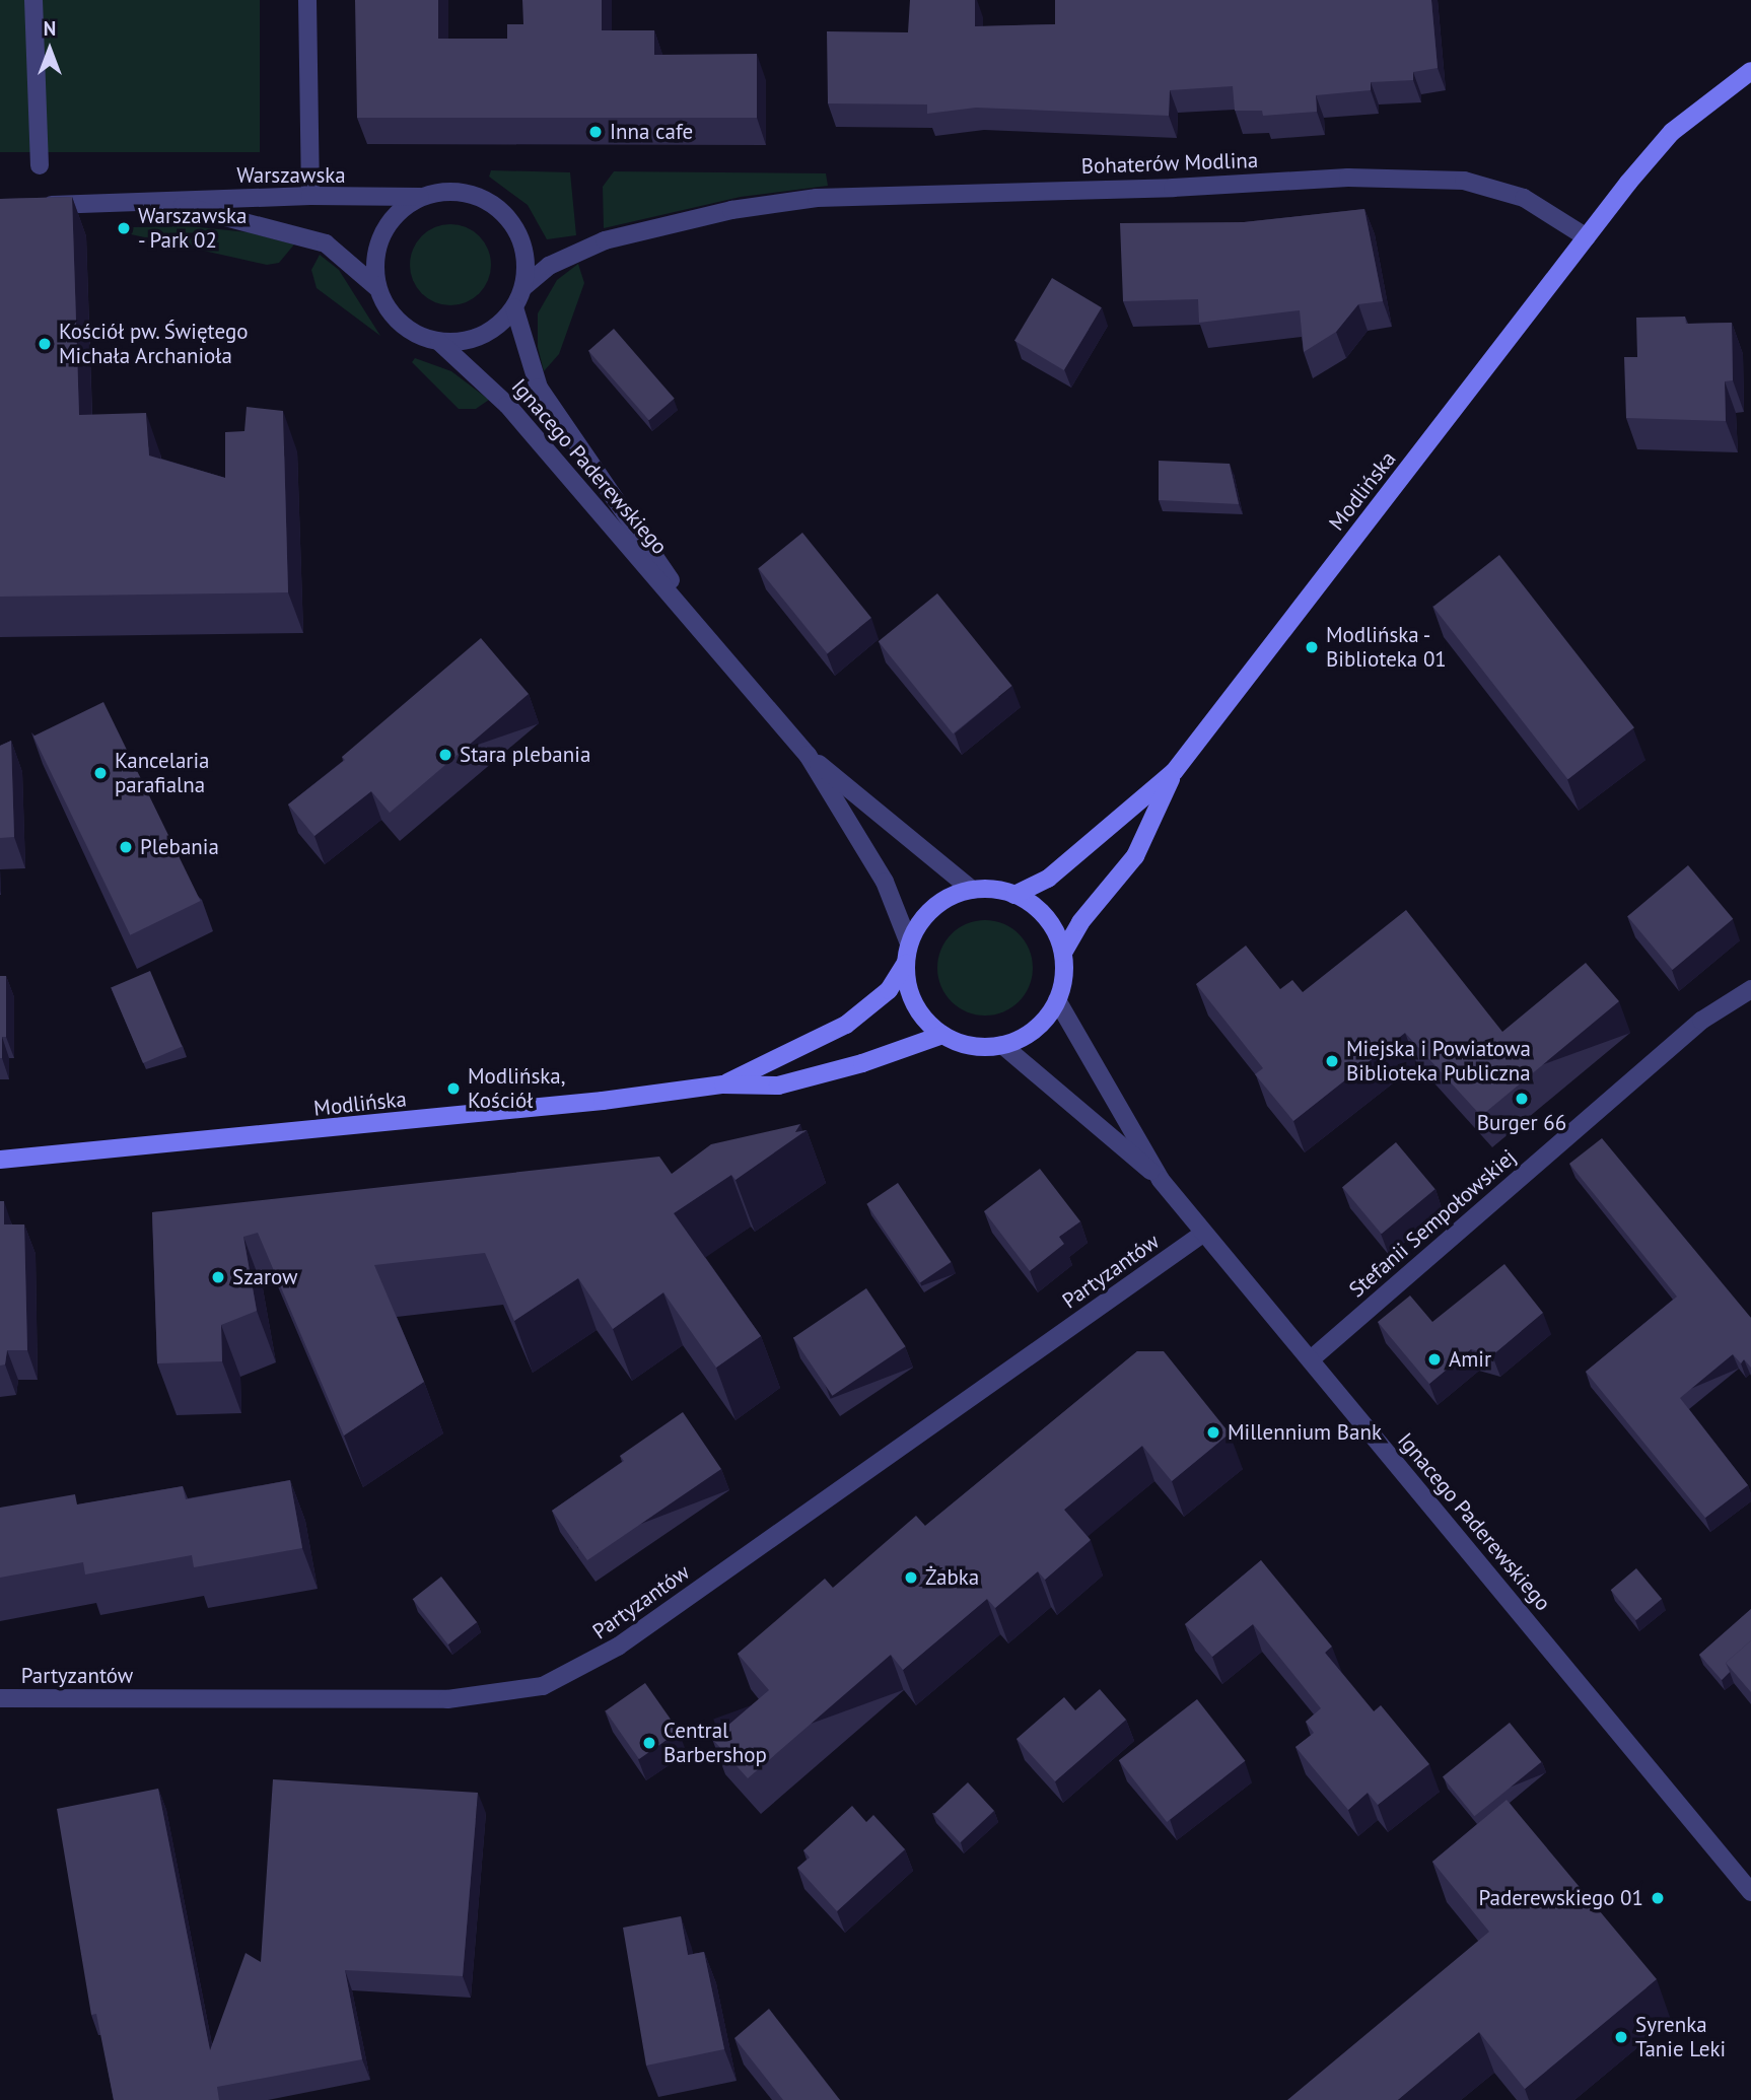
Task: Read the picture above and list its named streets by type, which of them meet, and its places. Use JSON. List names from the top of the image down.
{
  "streets": {
    "main road": ["Modlińska"],
    "street": [
      "Bohaterów Modlina",
      "Warszawska",
      "Ignacego Paderewskiego",
      "Stefanii Sempołowskiej",
      "Partyzantów"
    ]
  },
  "crossings": [
    ["Bohaterów Modlina", "Warszawska"],
    ["Bohaterów Modlina", "Ignacego Paderewskiego"],
    ["Bohaterów Modlina", "Modlińska"],
    ["Warszawska", "Ignacego Paderewskiego"],
    ["Ignacego Paderewskiego", "Modlińska"],
    ["Ignacego Paderewskiego", "Stefanii Sempołowskiej"],
    ["Ignacego Paderewskiego", "Partyzantów"]
  ],
  "places": [
    "Inna cafe",
    "Warszawska - Park 02",
    "Kościół pw. Świętego Michała Archanioła",
    "Modlińska - Biblioteka 01",
    "Stara plebania",
    "Kancelaria parafialna",
    "Plebania",
    "Miejska i Powiatowa Biblioteka Publiczna",
    "Modlińska, Kościół",
    "Burger 66",
    "Szarow",
    "Amir",
    "Millennium Bank",
    "Żabka",
    "Central Barbershop",
    "Paderewskiego 01",
    "Syrenka Tanie Leki"
  ],
  "north": "top"
}
